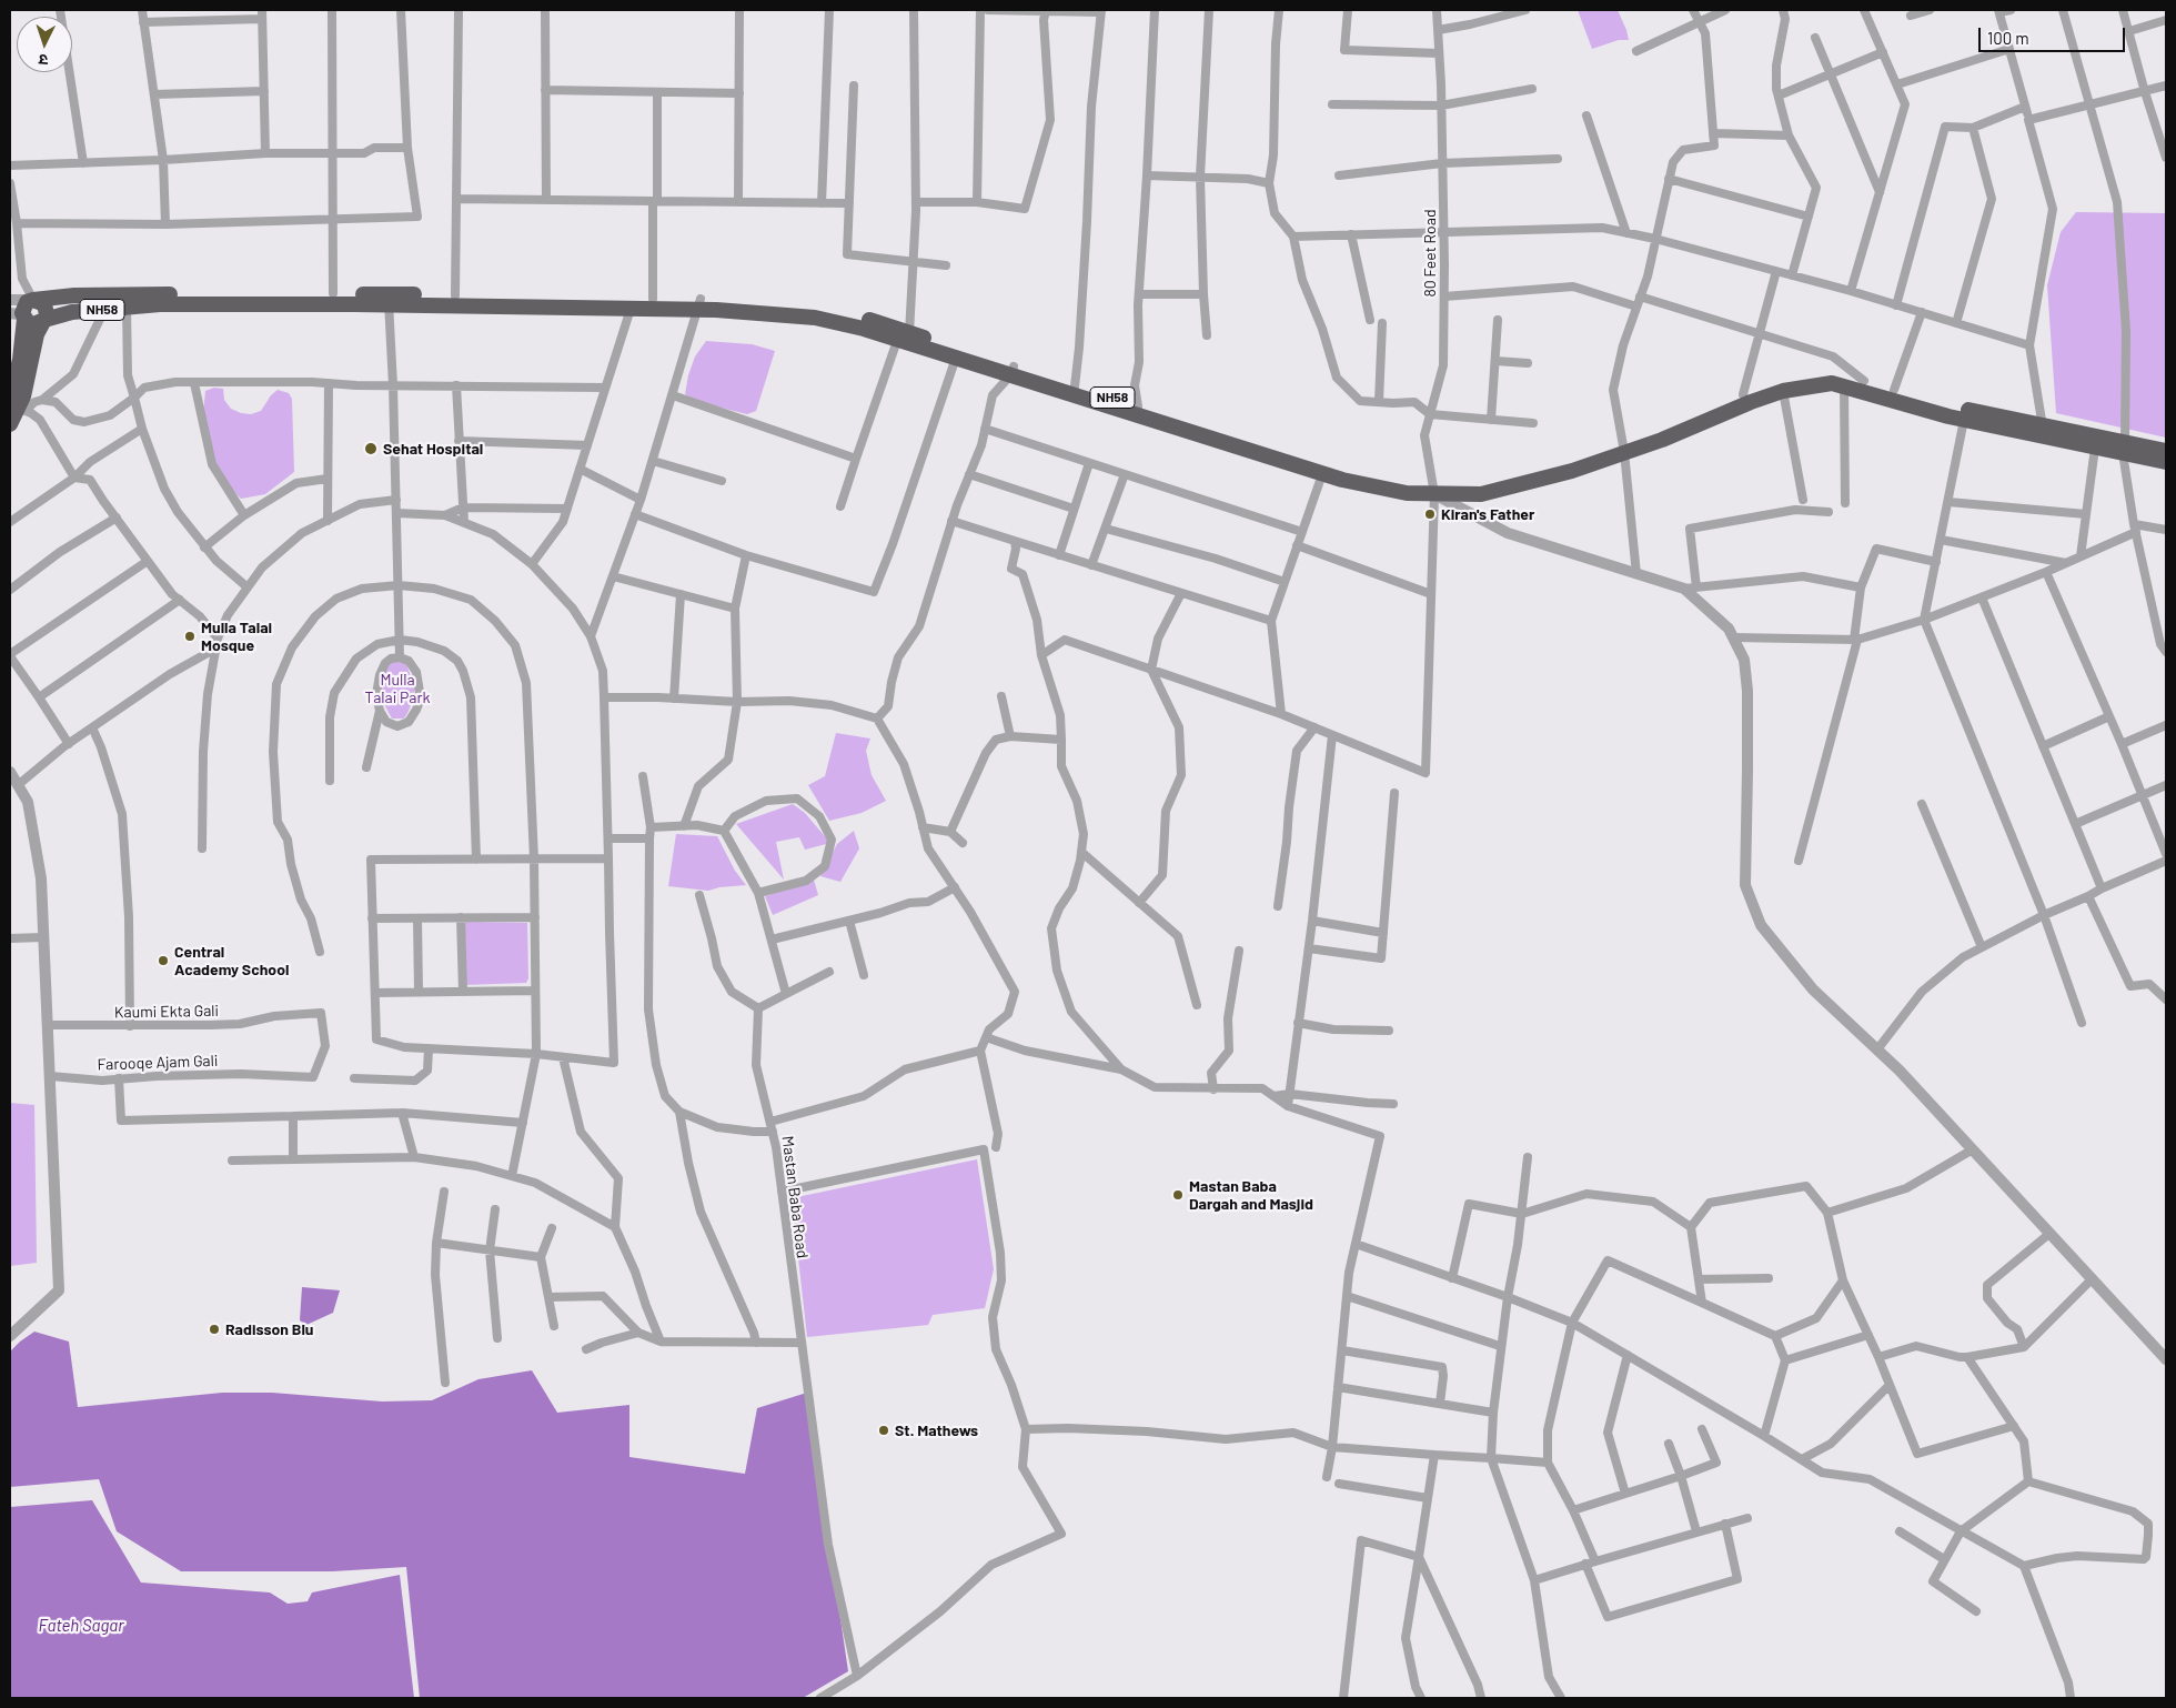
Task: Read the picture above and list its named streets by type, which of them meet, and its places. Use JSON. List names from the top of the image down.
{
  "streets": {
    "highway": ["NH58"],
    "street": [
      "80 Feet Road",
      "Kaumi Ekta Gali",
      "Farooqe Ajam Gali",
      "Mastan Baba Road"
    ]
  },
  "crossings": [
    ["80 Feet Road", "NH58"],
    ["Kaumi Ekta Gali", "Farooqe Ajam Gali"]
  ],
  "water": ["Fateh Sagar"],
  "parks": ["Mulla Talai Park"],
  "places": [
    "Sehat Hospital",
    "Kiran's Father",
    "Mulla Talai Mosque",
    "Central Academy School",
    "Mastan Baba Dargah and Masjid",
    "Radisson Blu",
    "St. Mathews"
  ],
  "scale_bar": "100 m",
  "north": "bottom"
}
